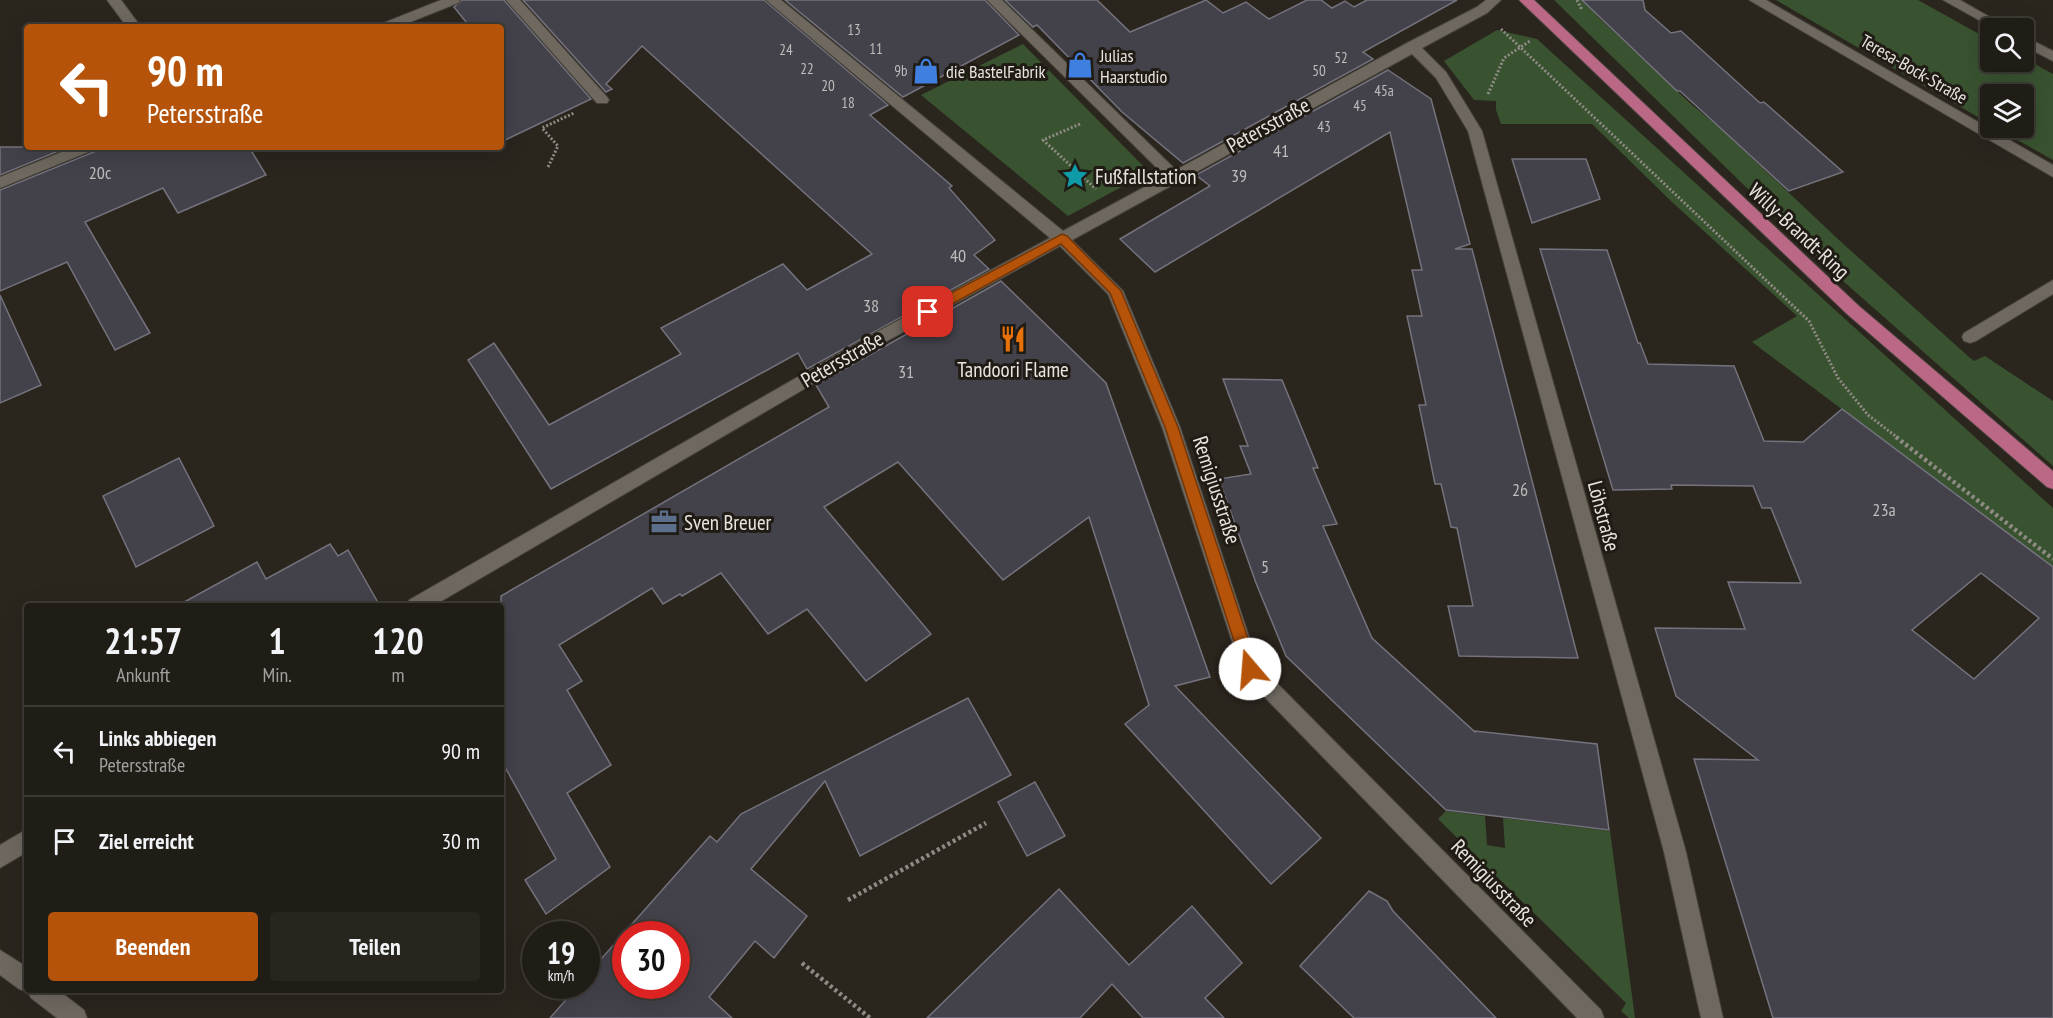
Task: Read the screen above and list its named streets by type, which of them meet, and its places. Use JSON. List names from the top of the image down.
{
  "streets": {
    "main road": ["Willy-Brandt-Ring"],
    "street": [
      "Teresa-Bock-Straße",
      "Petersstraße",
      "Remigiusstraße",
      "Löhstraße"
    ]
  },
  "crossings": [
    ["Petersstraße", "Remigiusstraße"],
    ["Petersstraße", "Löhstraße"]
  ],
  "places": {
    "shop": ["Julias Haarstudio", "die BastelFabrik"],
    "place": ["Fußfallstation"],
    "restaurant": ["Tandoori Flame"],
    "office": ["Sven Breuer"]
  },
  "house_numbers": [
    "13",
    "11",
    "24",
    "52",
    "22",
    "9b",
    "50",
    "20",
    "45a",
    "18",
    "45",
    "43",
    "41",
    "20c",
    "39",
    "40",
    "38",
    "31",
    "26",
    "23a",
    "5"
  ],
  "page": {
    "turn": ["90 m", "Petersstraße"],
    "eta": [
      "21:57",
      "Ankunft",
      "1",
      "Min.",
      "120",
      "m"
    ],
    "list": [
      {
        "name": "Links abbiegen",
        "note": "Petersstraße",
        "value": "90 m"
      },
      {
        "name": "Ziel erreicht",
        "value": "30 m"
      }
    ],
    "buttons": ["Beenden", "Teilen"],
    "speed": "19 km/h",
    "limit": "30"
  }
}
